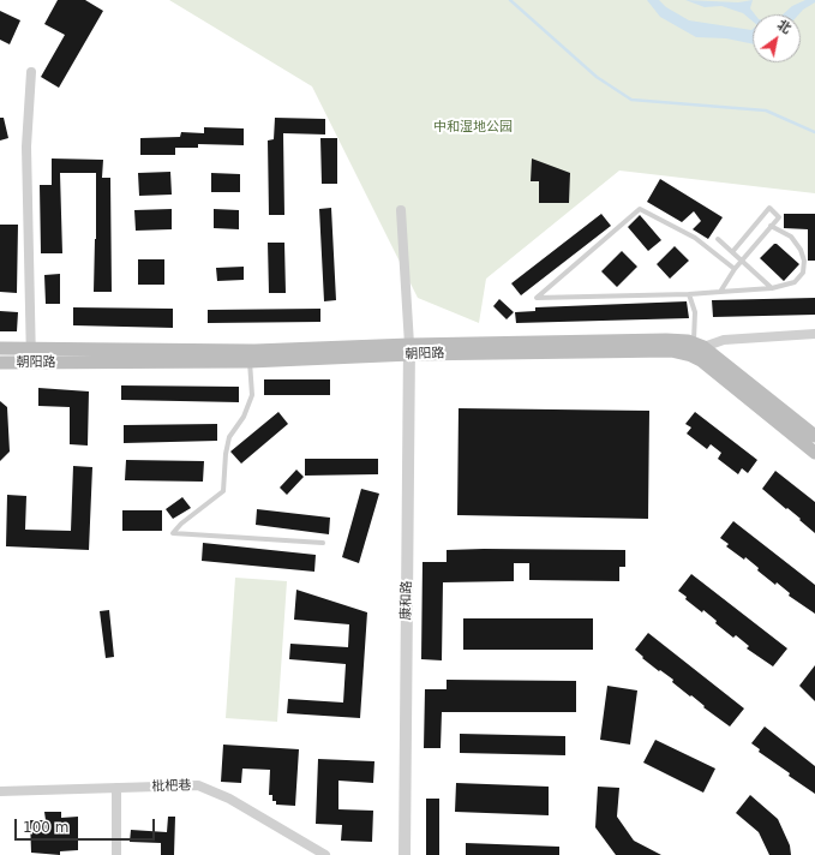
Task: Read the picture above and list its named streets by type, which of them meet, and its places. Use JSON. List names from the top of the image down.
{
  "streets": {
    "main road": ["朝阳路"],
    "street": ["康和路", "枇杷巷"]
  },
  "crossings": [
    ["朝阳路", "康和路"]
  ],
  "parks": ["中和湿地公园"],
  "scale_bar": "100 m",
  "north": "top right"
}
